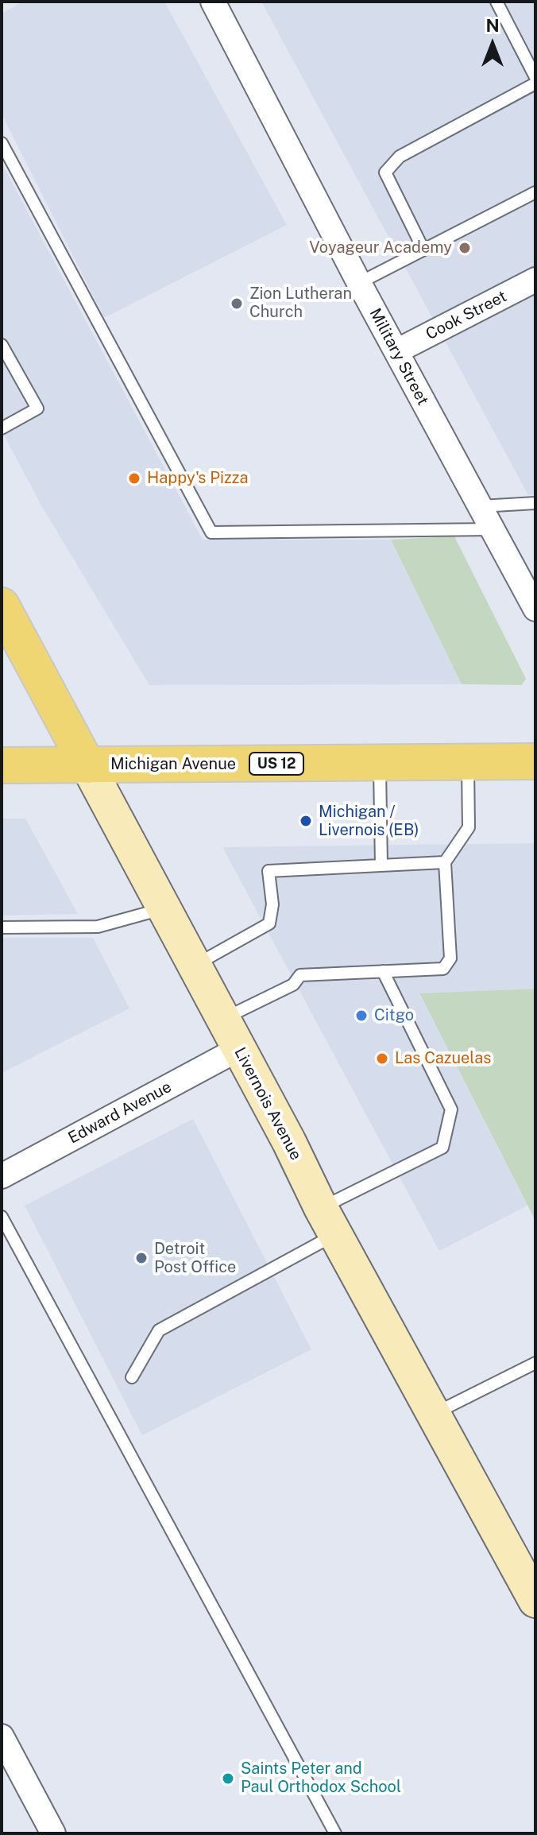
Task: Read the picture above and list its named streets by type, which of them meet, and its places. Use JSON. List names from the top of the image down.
{
  "streets": {
    "main road": ["US 12", "Michigan Avenue", "Livernois Avenue"],
    "street": ["Cook Street", "Military Street", "Edward Avenue"]
  },
  "crossings": [
    ["Cook Street", "Military Street"],
    ["Michigan Avenue", "Livernois Avenue"],
    ["Livernois Avenue", "Edward Avenue"]
  ],
  "places": [
    "Voyageur Academy",
    "Zion Lutheran Church",
    "Happy's Pizza",
    "Michigan / Livernois (EB)",
    "Citgo",
    "Las Cazuelas",
    "Detroit Post Office",
    "Saints Peter and Paul Orthodox School"
  ],
  "north": "top"
}
